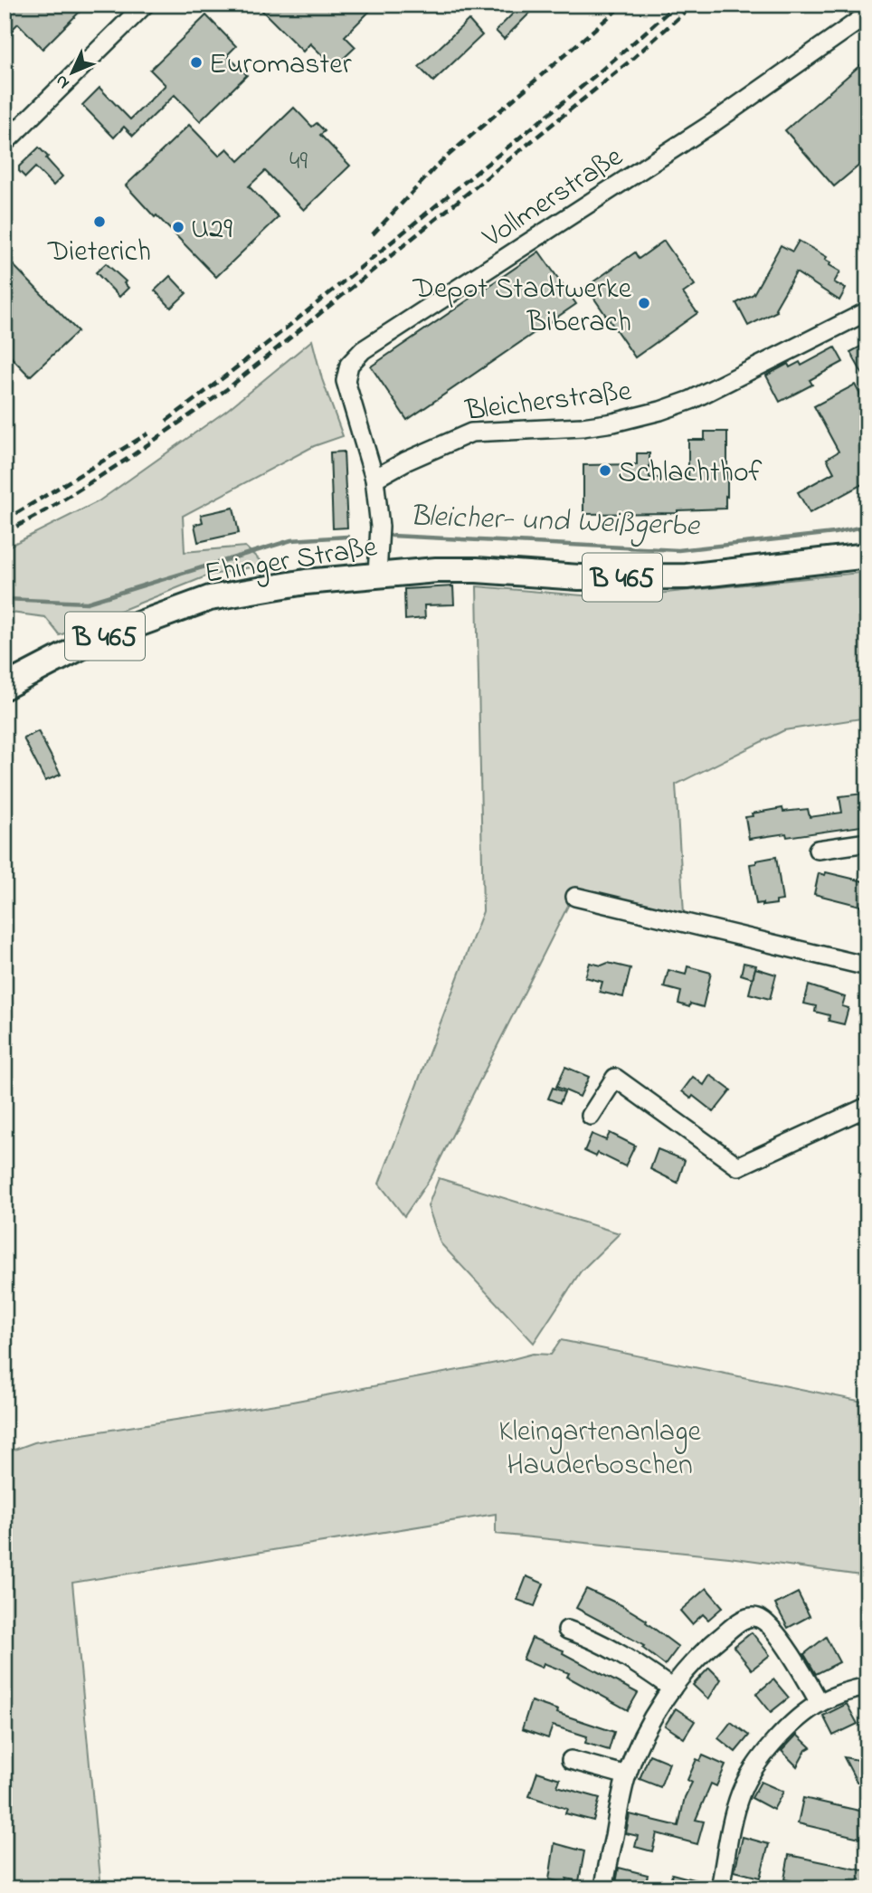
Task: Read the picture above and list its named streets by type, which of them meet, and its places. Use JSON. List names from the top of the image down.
{
  "streets": {
    "main road": ["Ehinger Straße", "B 465"],
    "street": ["Vollmerstraße", "Bleicherstraße"]
  },
  "crossings": [
    ["Vollmerstraße", "Bleicherstraße"],
    ["Vollmerstraße", "Ehinger Straße"]
  ],
  "water": ["Bleicher- und Weißgerbe"],
  "parks": ["Kleingartenanlage Hauderboschen"],
  "places": [
    "Euromaster",
    "Dieterich",
    "U29",
    "Depot Stadtwerke Biberach",
    "Schlachthof"
  ],
  "house_numbers": ["49"],
  "north": "bottom left"
}
